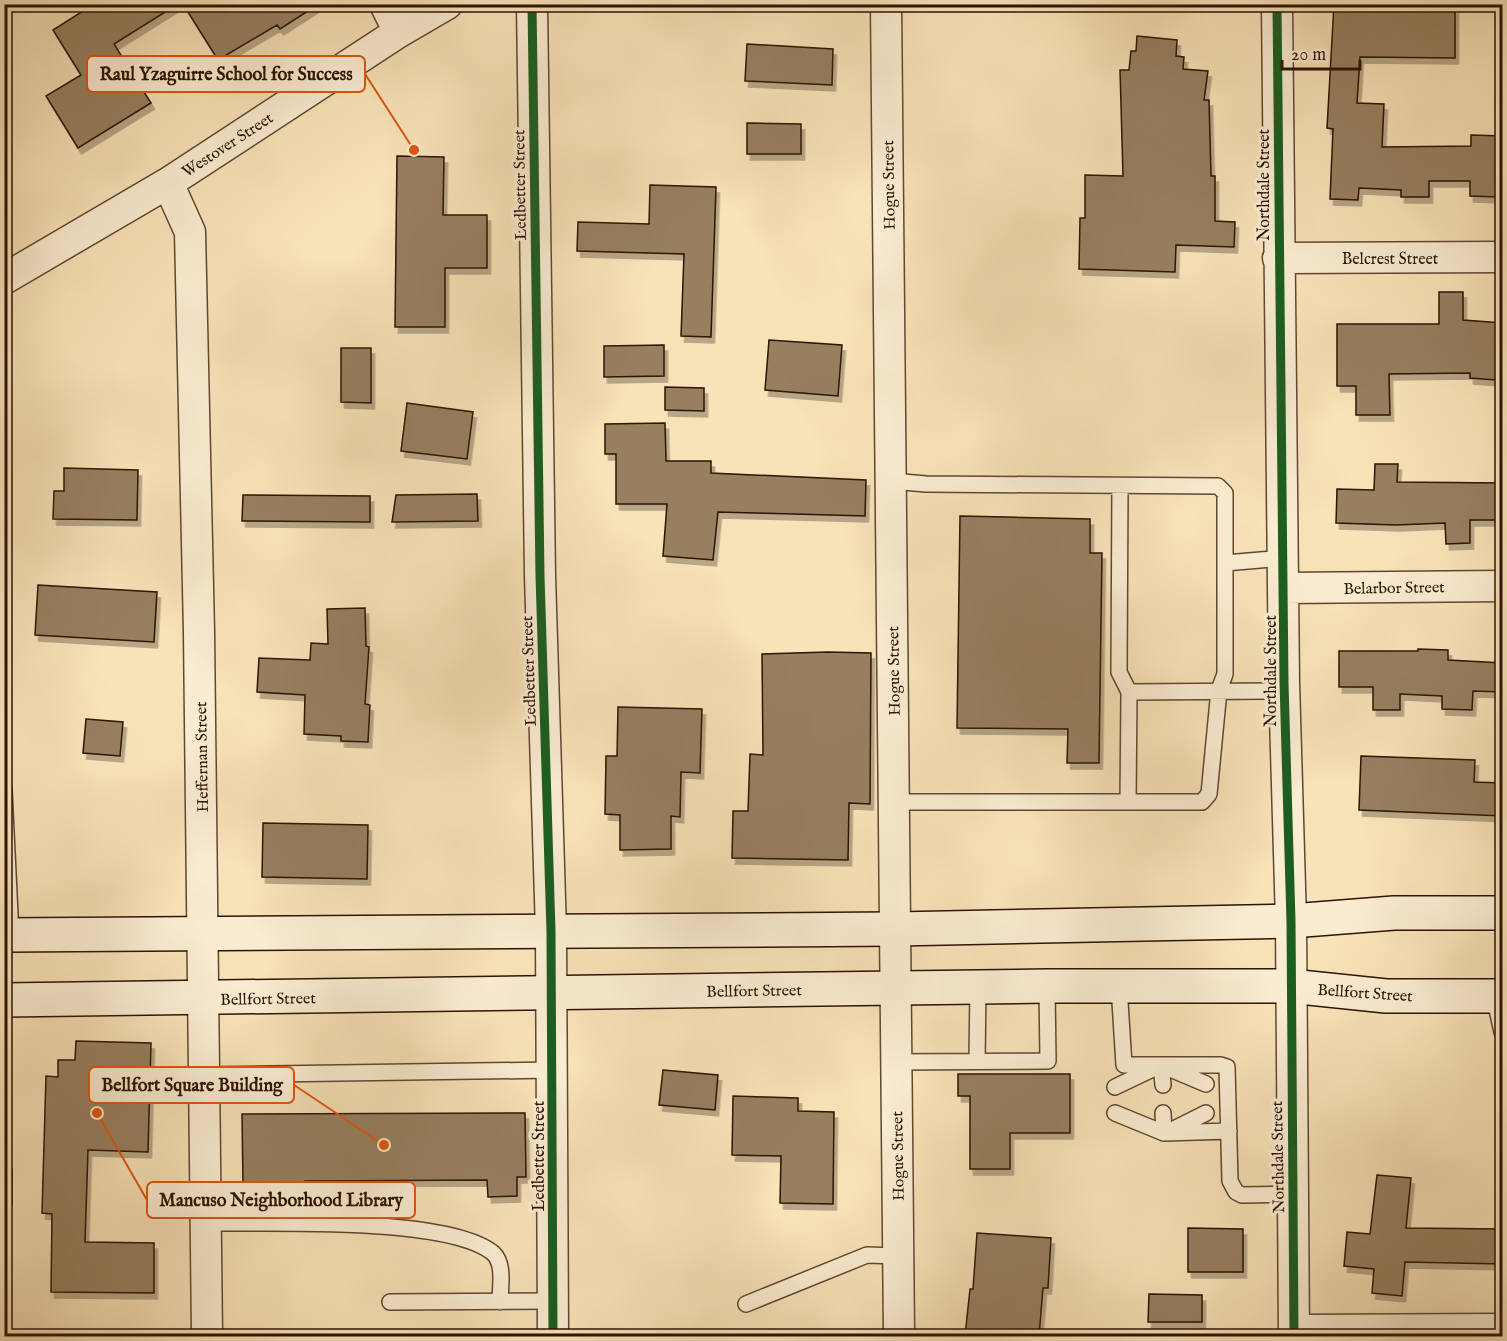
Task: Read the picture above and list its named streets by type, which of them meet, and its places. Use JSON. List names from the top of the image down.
{
  "streets": {
    "main road": ["Bellfort Street"],
    "street": [
      "Westover Street",
      "Ledbetter Street",
      "Hogue Street",
      "Northdale Street",
      "Belcrest Street",
      "Belarbor Street",
      "Heffernan Street"
    ]
  },
  "crossings": [
    ["Westover Street", "Heffernan Street"],
    ["Ledbetter Street", "Bellfort Street"],
    ["Hogue Street", "Bellfort Street"],
    ["Northdale Street", "Belcrest Street"],
    ["Northdale Street", "Belarbor Street"],
    ["Northdale Street", "Bellfort Street"],
    ["Heffernan Street", "Bellfort Street"]
  ],
  "places": ["Raul Yzaguirre School for Success", "Mancuso Neighborhood Library", "Bellfort Square Building"],
  "scale_bar": "20 m"
}
